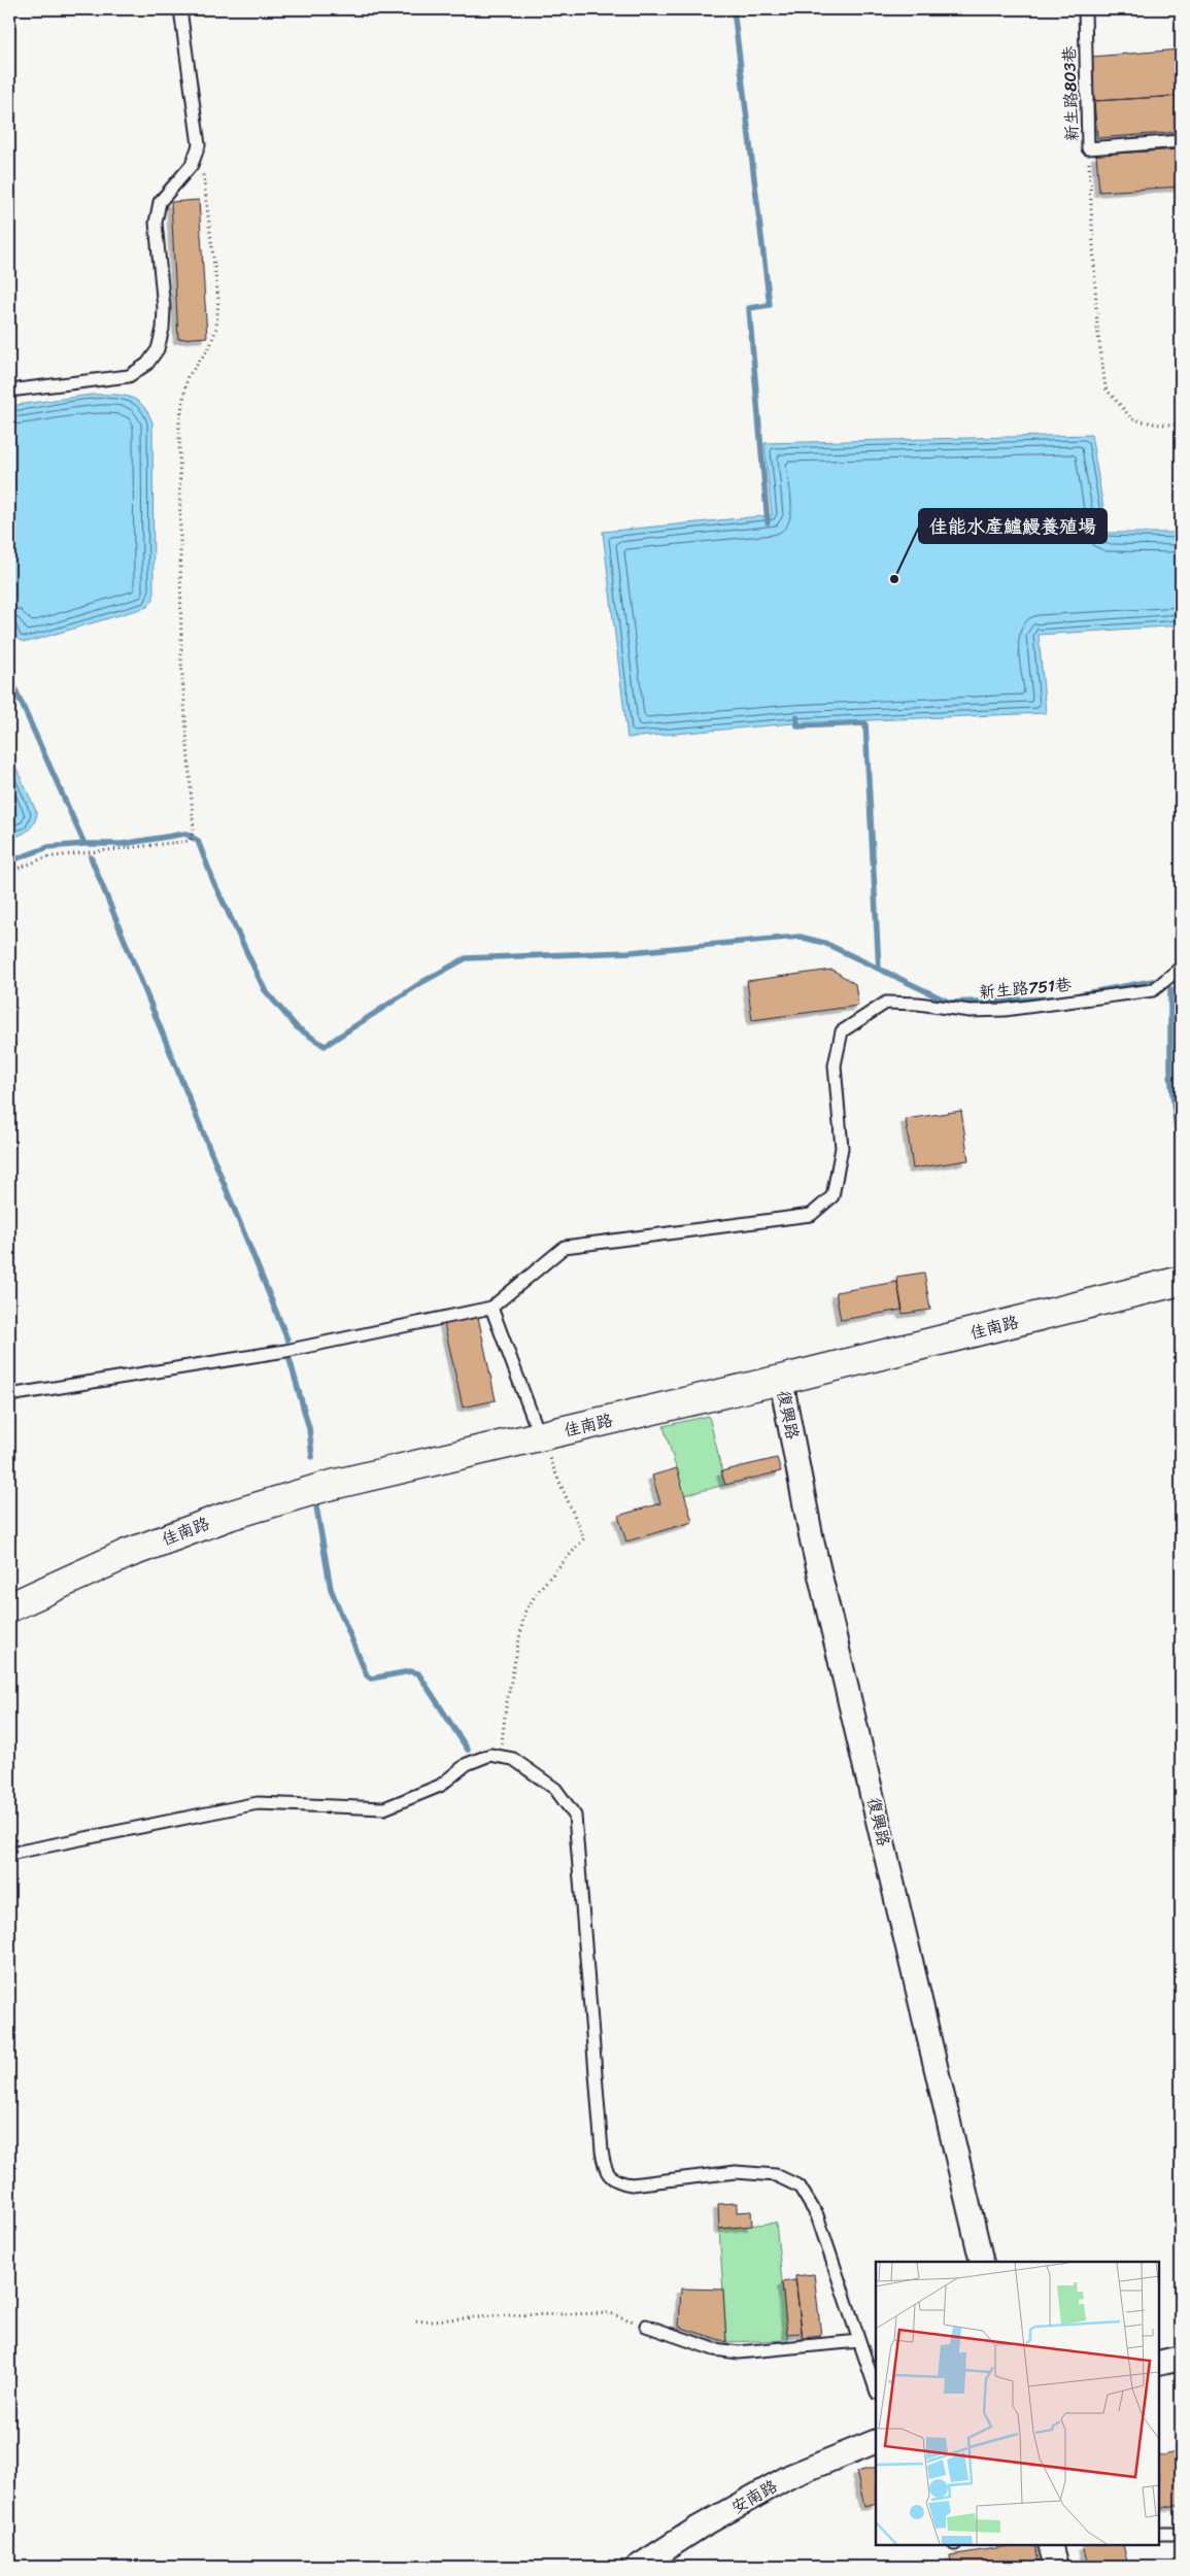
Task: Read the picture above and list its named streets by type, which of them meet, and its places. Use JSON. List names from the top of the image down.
{
  "streets": {
    "street": ["佳南路", "復興路", "安南路"],
    "lane": ["新生路803巷", "新生路751巷"]
  },
  "crossings": [
    ["佳南路", "復興路"]
  ],
  "places": ["佳能水産鱸鰻養殖場"]
}
